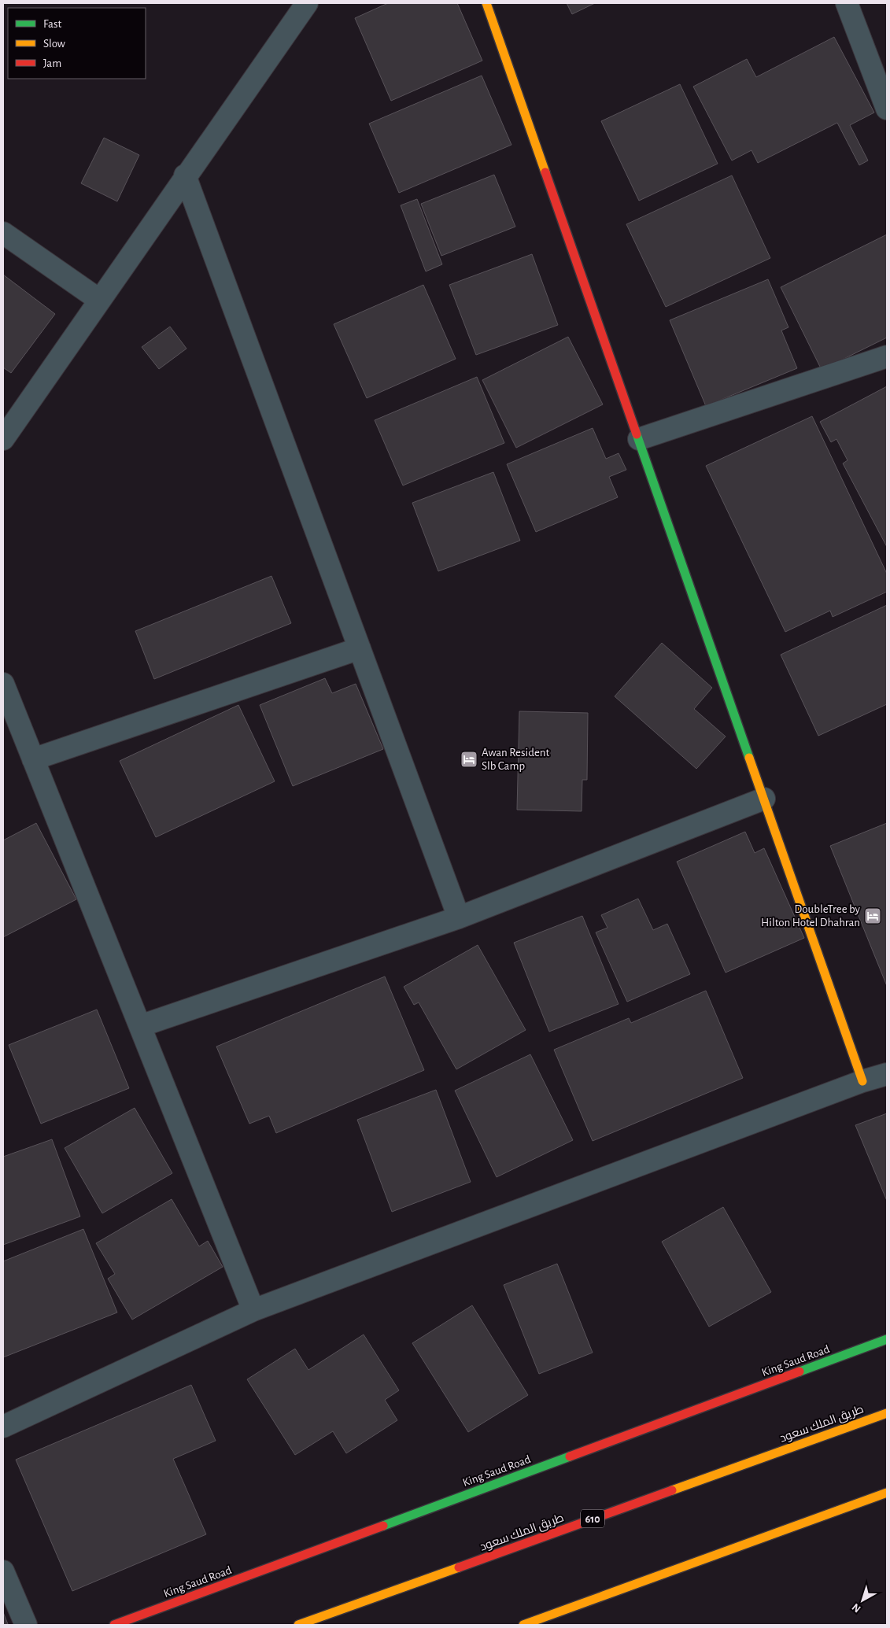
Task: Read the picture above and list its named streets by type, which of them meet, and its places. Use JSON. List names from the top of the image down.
{
  "streets": {
    "main road": ["King Saud Road", "طريق الملك سعود", "610"]
  },
  "places": {
    "hotel": ["Awan Resident Slb Camp", "DoubleTree by Hilton Hotel Dhahran"]
  },
  "legend": ["Fast", "Slow", "Jam"],
  "north": "bottom left"
}
